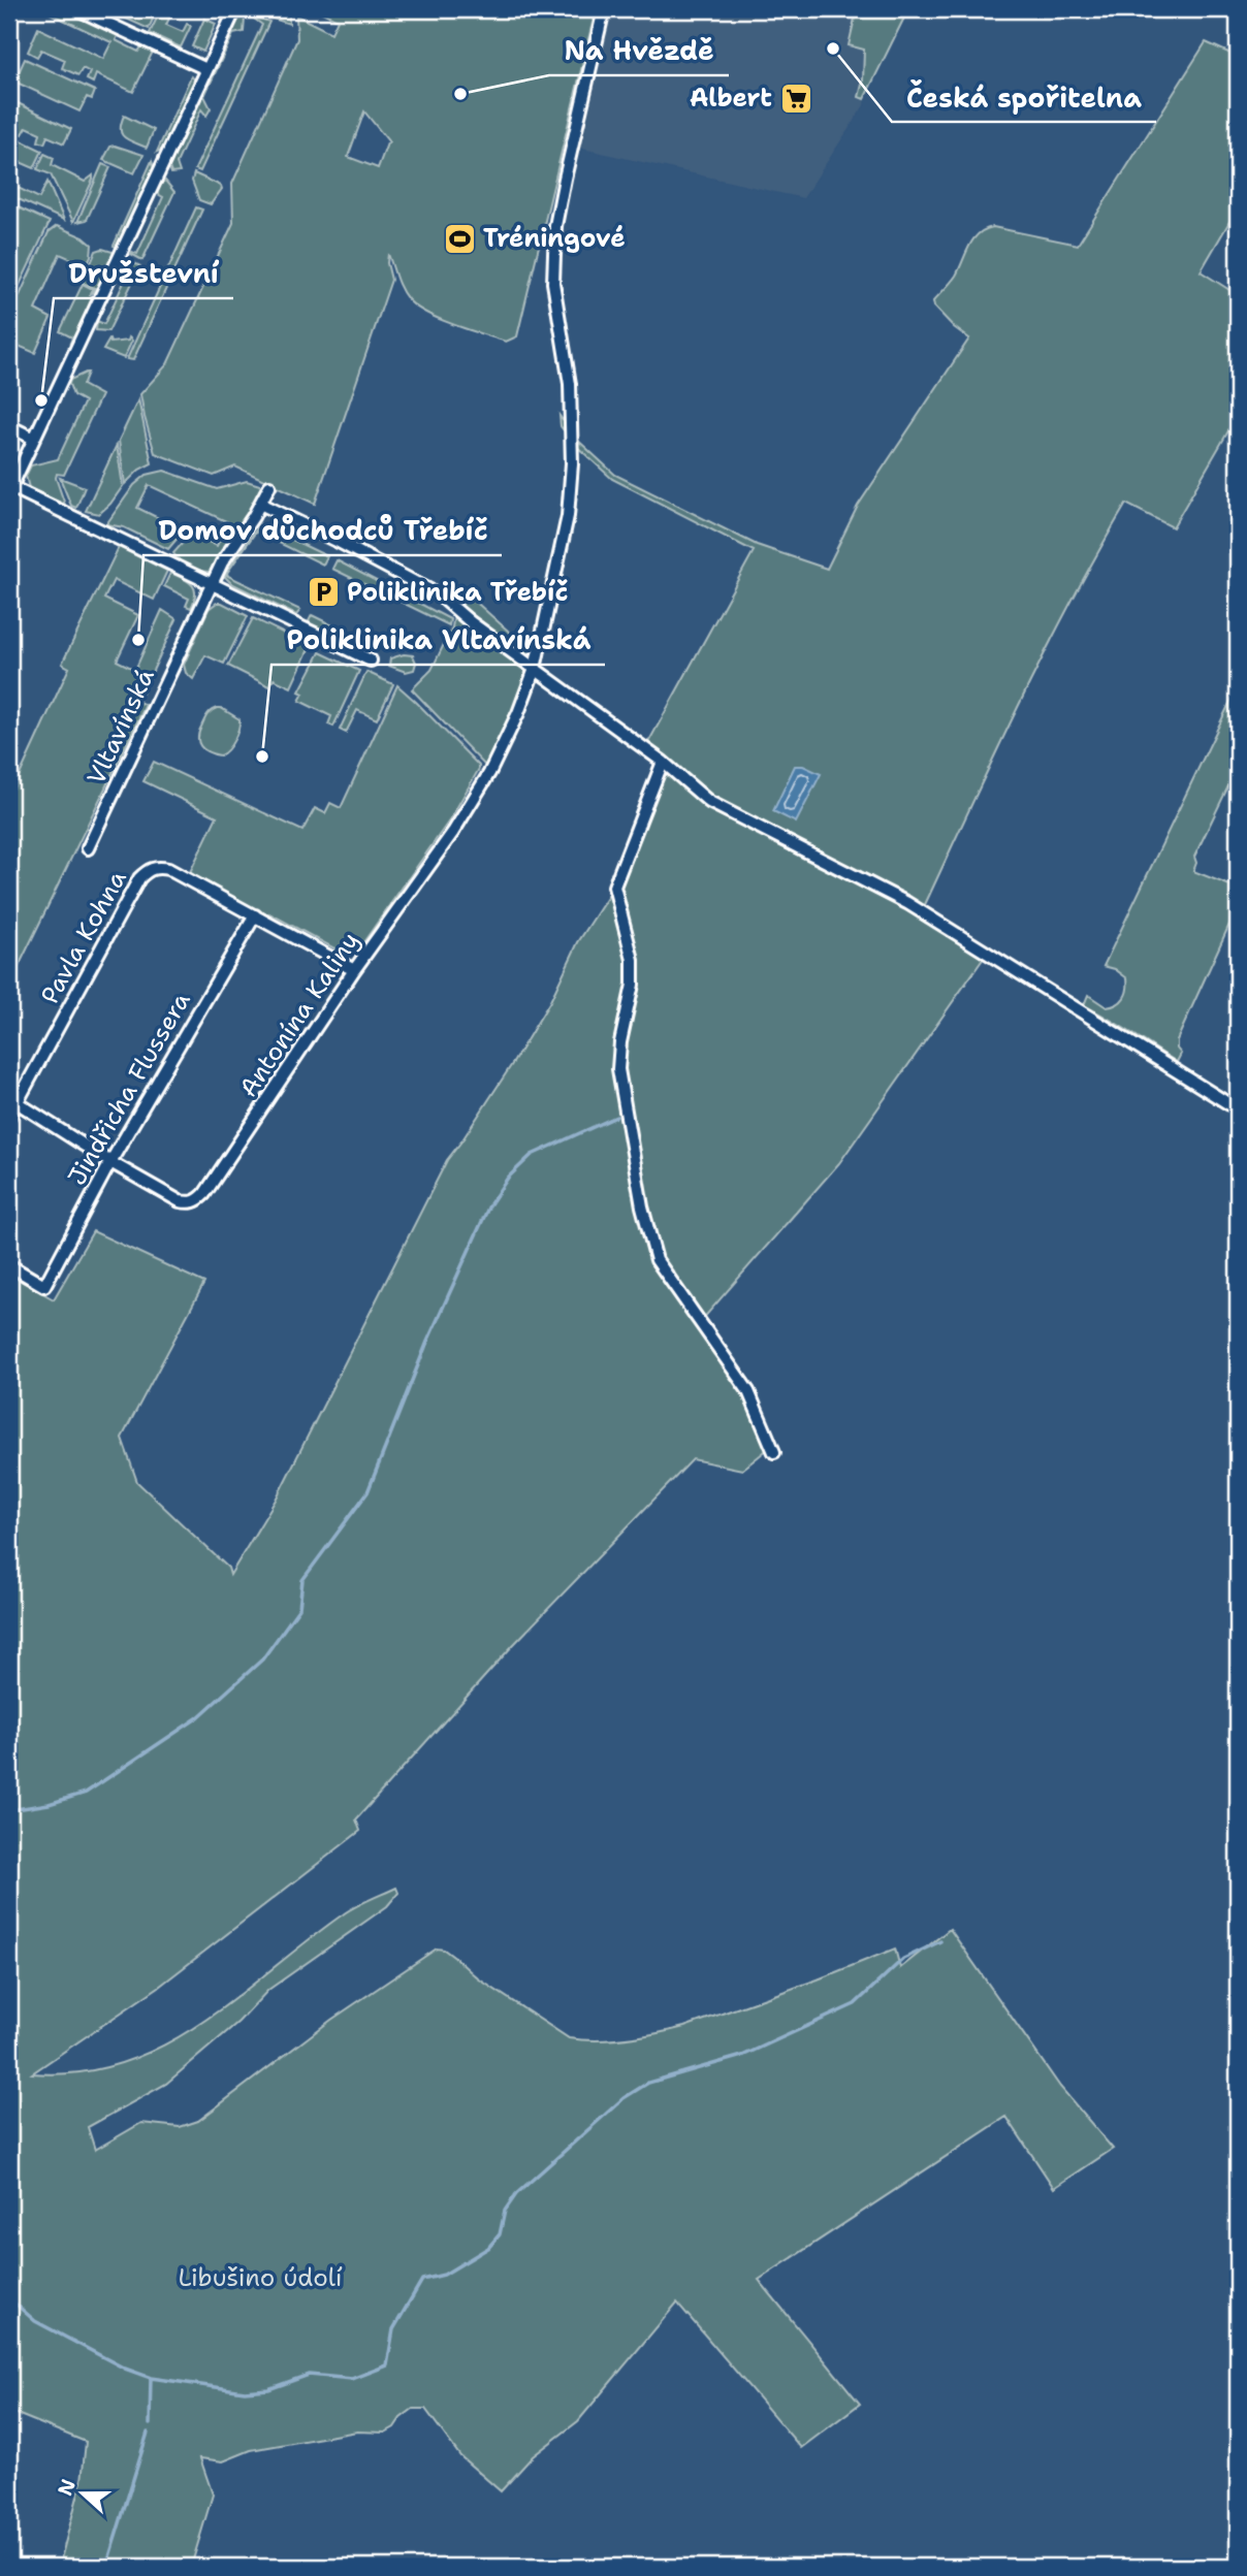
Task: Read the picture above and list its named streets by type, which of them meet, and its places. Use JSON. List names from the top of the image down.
{
  "streets": {
    "street": [
      "Vltavínská",
      "Pavla Kohna",
      "Antonína Kaliny",
      "Jindřicha Flussera"
    ]
  },
  "crossings": [
    ["Pavla Kohna", "Antonína Kaliny"],
    ["Pavla Kohna", "Jindřicha Flussera"],
    ["Antonína Kaliny", "Jindřicha Flussera"]
  ],
  "parks": ["Libušino údolí"],
  "places": {
    "other": [
      "Česká spořitelna",
      "Na Hvězdě",
      "Družstevní",
      "Domov důchodců Třebíč",
      "Poliklinika Vltavínská"
    ],
    "supermarket": ["Albert"],
    "sports": ["Tréningové"],
    "parking": ["Poliklinika Třebíč"]
  },
  "north": "left"
}
